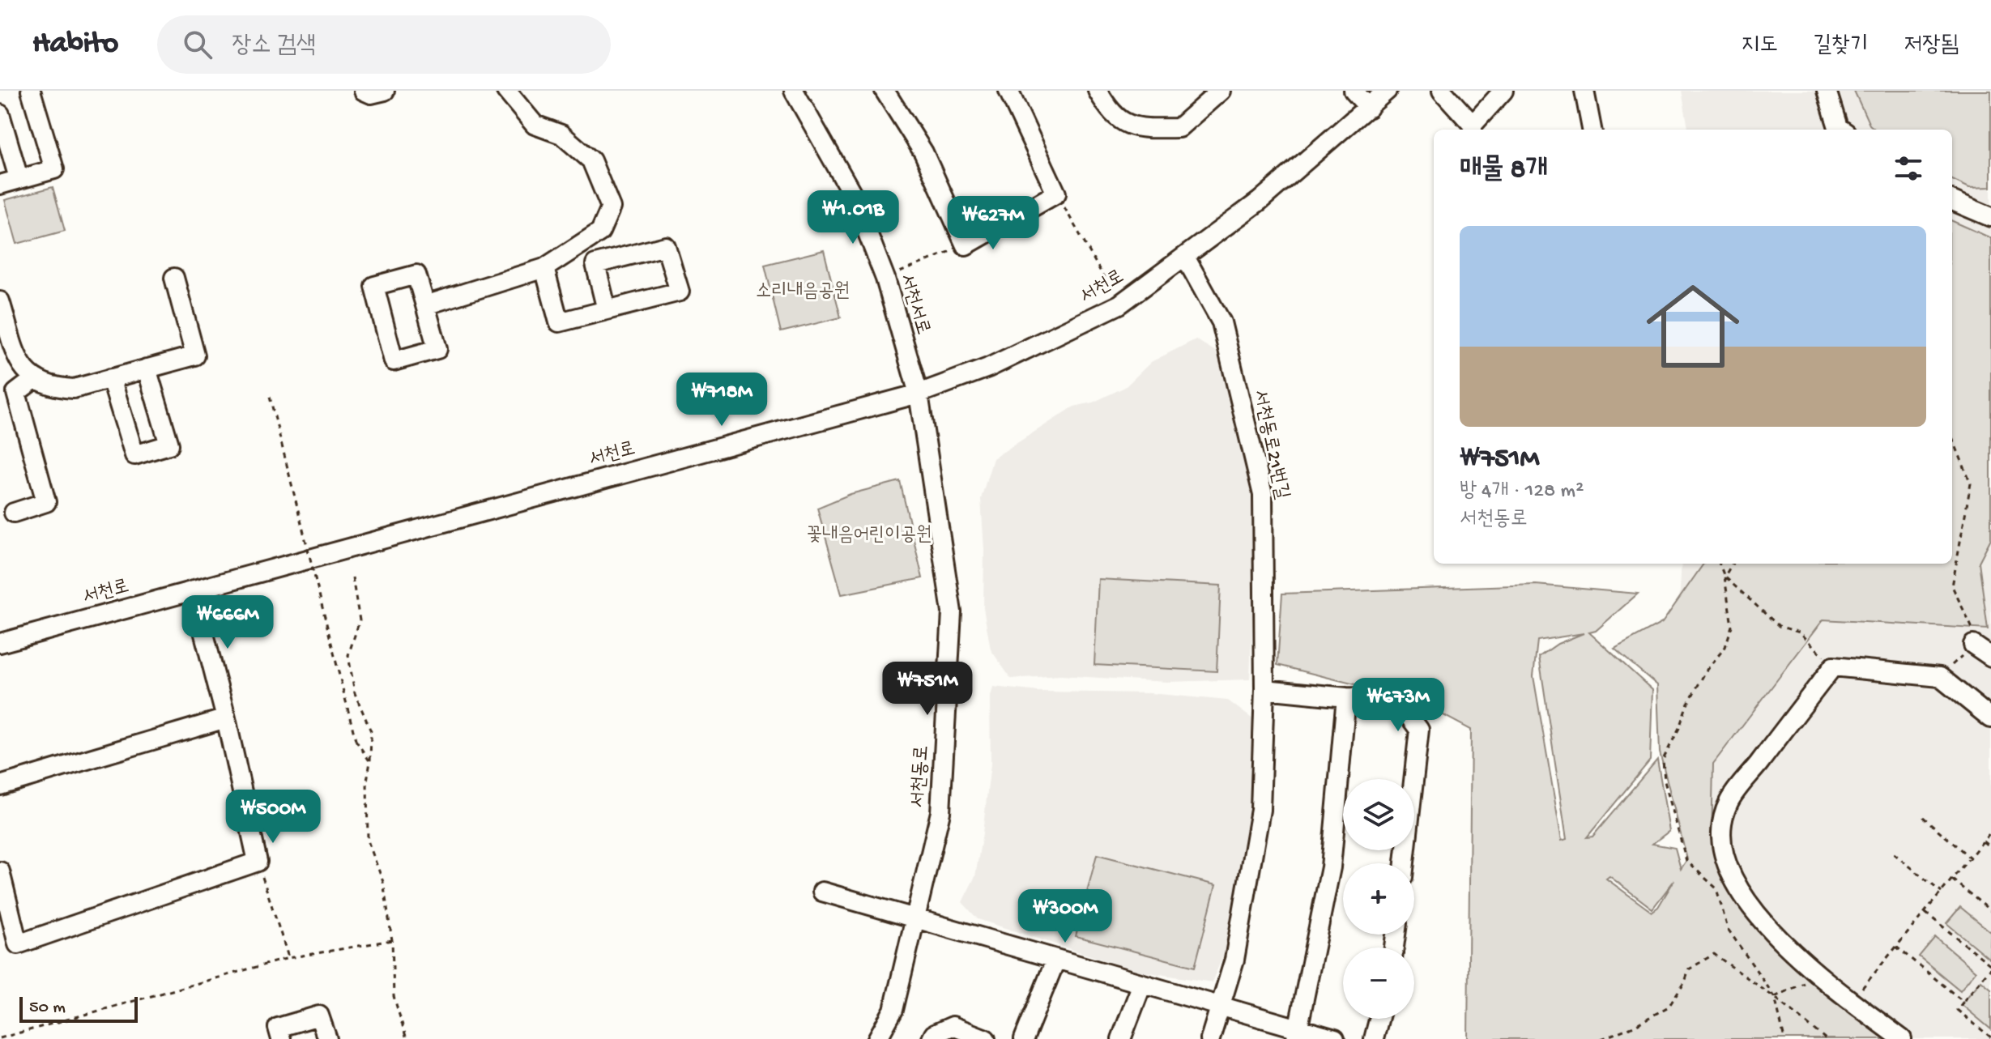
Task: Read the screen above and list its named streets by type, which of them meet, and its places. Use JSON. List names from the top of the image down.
{
  "streets": {
    "street": [
      "서천로",
      "서천서로",
      "서천동로21번길",
      "서천동로"
    ]
  },
  "crossings": [
    ["서천로", "서천서로"],
    ["서천로", "서천동로21번길"],
    ["서천로", "서천동로"],
    ["서천서로", "서천동로"]
  ],
  "parks": ["소리내음공원", "꽃내음어린이공원"],
  "scale_bar": "50 m",
  "page": {
    "header": "Habito",
    "search": "장소 검색",
    "nav": ["지도", "길찾기", "저장됨"],
    "heading": "매물 8개",
    "price": [
      "₩1.01B",
      "₩627M",
      "₩718M",
      "₩666M",
      "₩751M",
      "₩673M",
      "₩500M",
      "₩300M"
    ],
    "list": [
      {
        "name": "₩751M",
        "note": "방 4개 · 128 m² · 서천동로"
      }
    ],
    "map_buttons": ["+", "−"],
    "scale": "50 m"
  }
}
